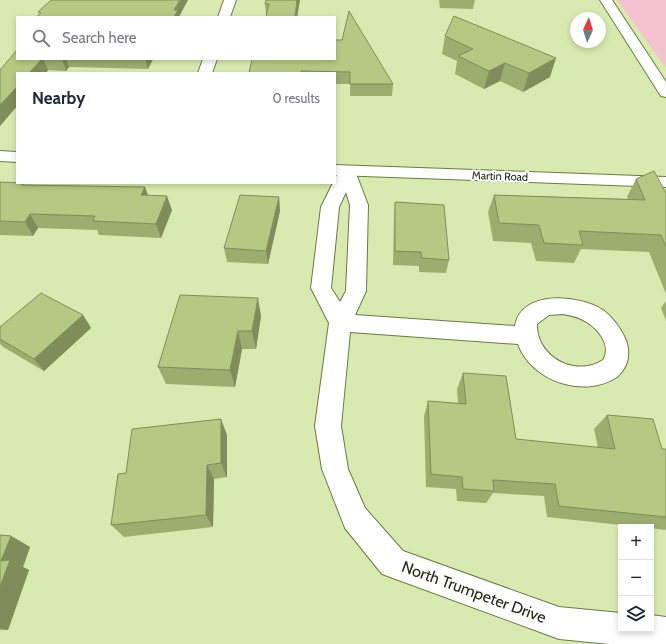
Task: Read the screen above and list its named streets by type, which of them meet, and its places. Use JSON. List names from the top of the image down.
{
  "streets": {
    "street": ["Martin Road", "North Trumpeter Drive"]
  },
  "crossings": [
    ["Martin Road", "North Trumpeter Drive"]
  ],
  "north": "top",
  "page": {
    "search": "Search here",
    "heading": ["Nearby", "0 results"],
    "map_buttons": ["+", "−"]
  }
}
